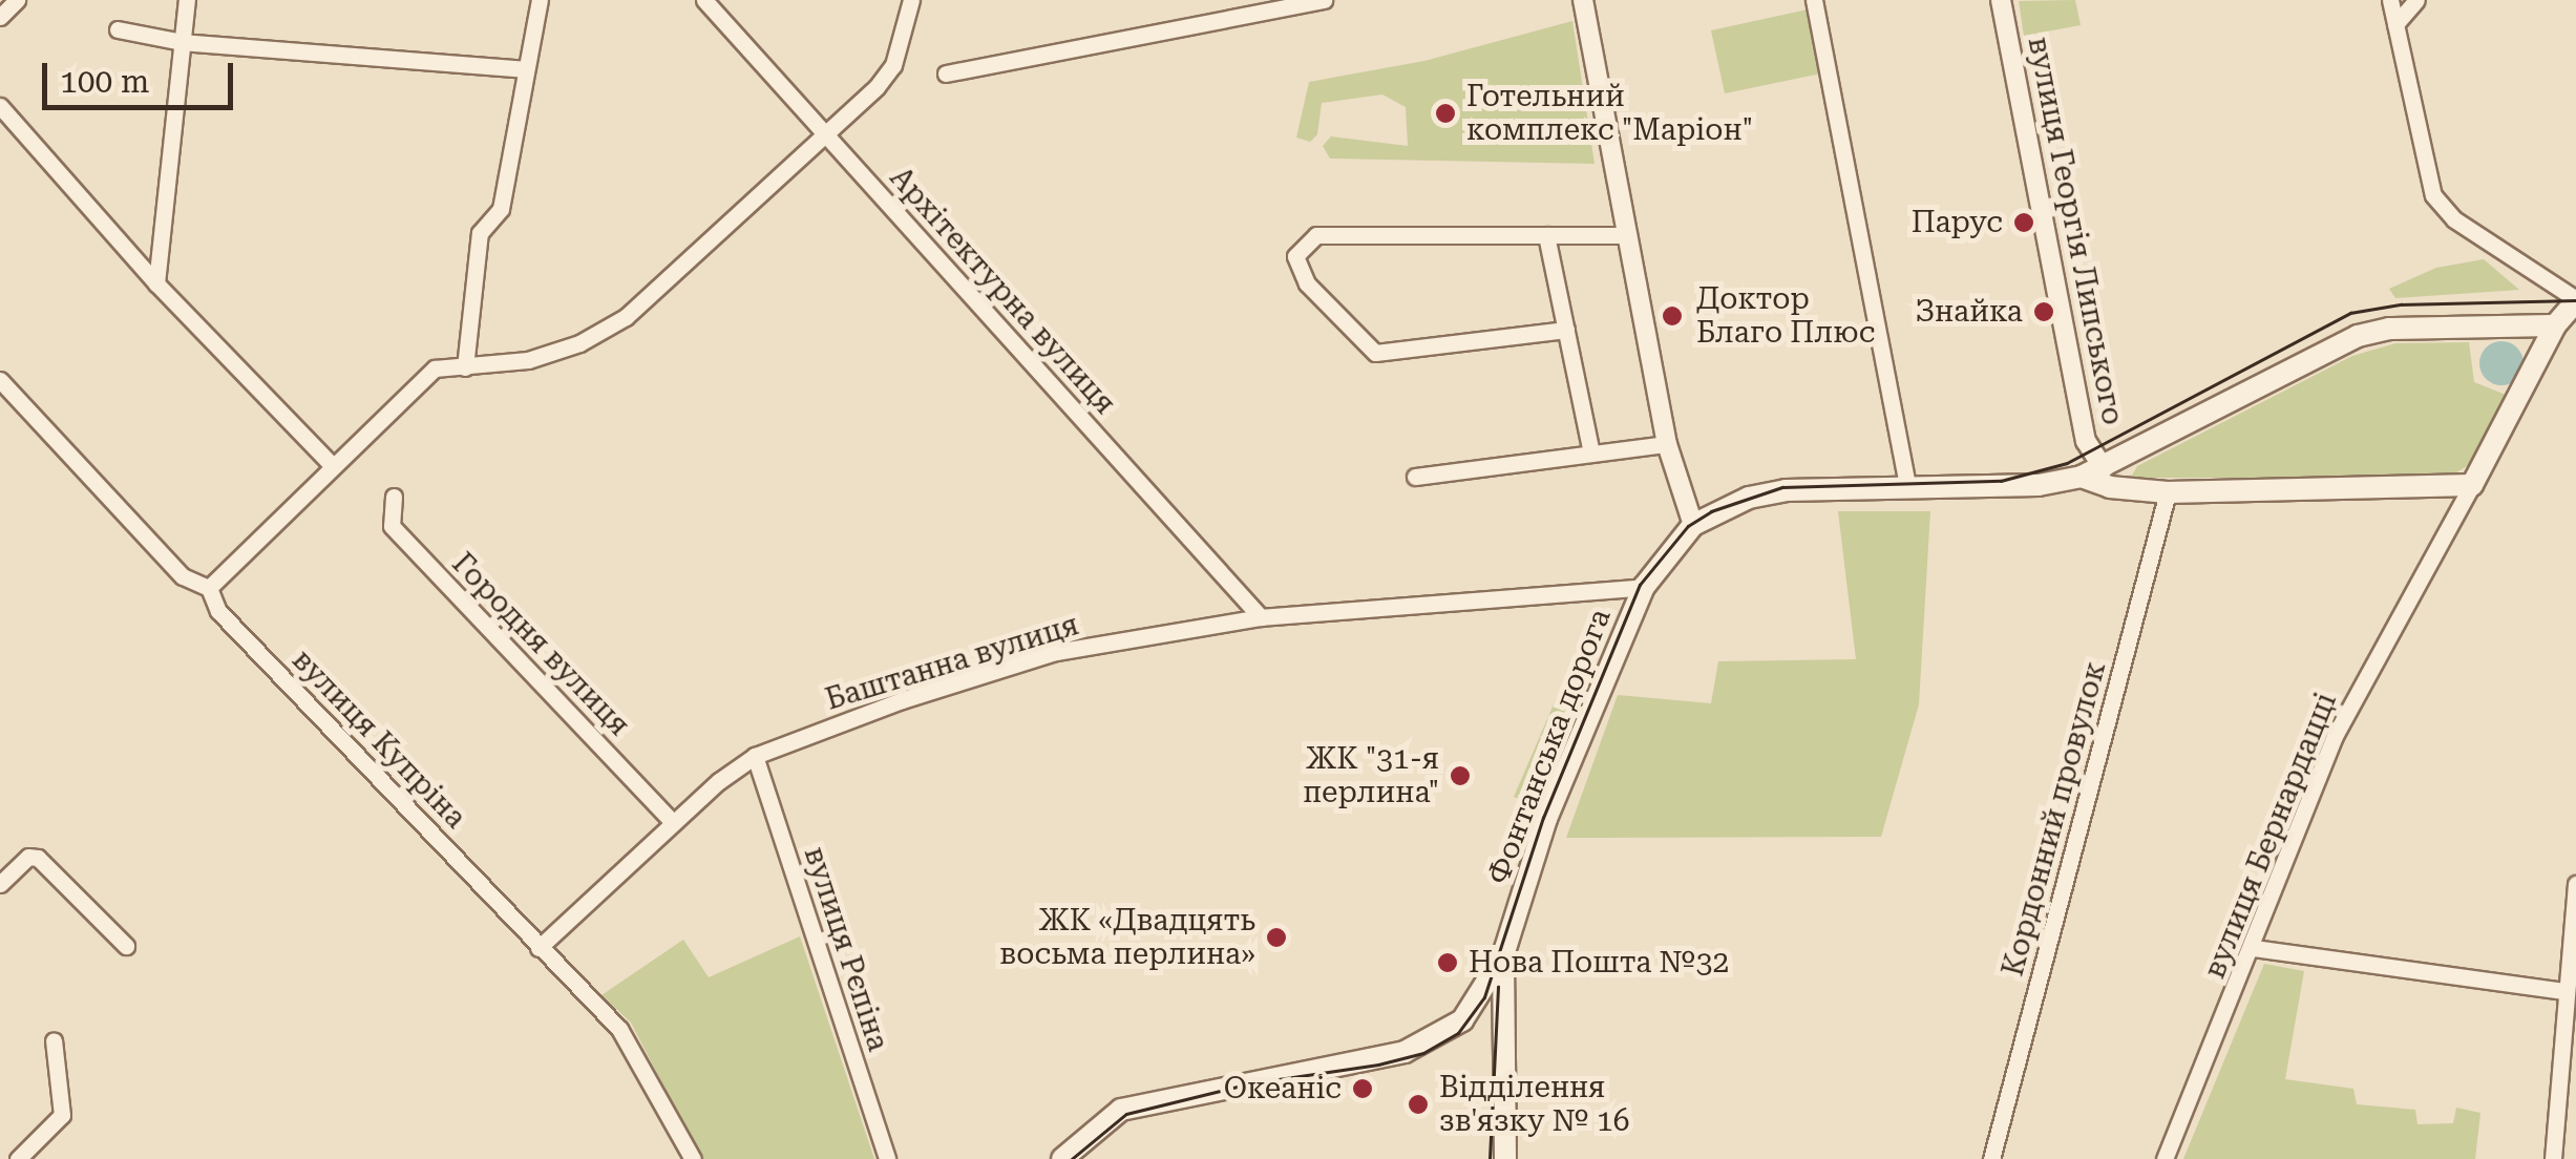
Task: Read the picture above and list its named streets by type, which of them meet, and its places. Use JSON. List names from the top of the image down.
{
  "streets": {
    "main road": ["Фонтанська дорога"],
    "street": [
      "вулиця Георгія Липського",
      "Архітектурна вулиця",
      "Городня вулиця",
      "Баштанна вулиця",
      "вулиця Купріна",
      "Кордонний провулок",
      "вулиця Бернардацці",
      "вулиця Рєпіна"
    ]
  },
  "crossings": [
    ["вулиця Георгія Липського", "Фонтанська дорога"],
    ["Архітектурна вулиця", "Баштанна вулиця"],
    ["Городня вулиця", "Баштанна вулиця"],
    ["Баштанна вулиця", "вулиця Купріна"],
    ["Баштанна вулиця", "Фонтанська дорога"],
    ["Баштанна вулиця", "вулиця Рєпіна"],
    ["Фонтанська дорога", "Кордонний провулок"],
    ["Фонтанська дорога", "вулиця Бернардацці"]
  ],
  "places": [
    "Готельний комплекс \"Маріон\"",
    "Парус",
    "Знайка",
    "Доктор Благо Плюс",
    "ЖК \"31-я перлина\"",
    "ЖК «Двадцять восьма перлина»",
    "Нова Пошта №32",
    "Океаніс",
    "Відділення зв'язку № 16"
  ],
  "scale_bar": "100 m"
}
